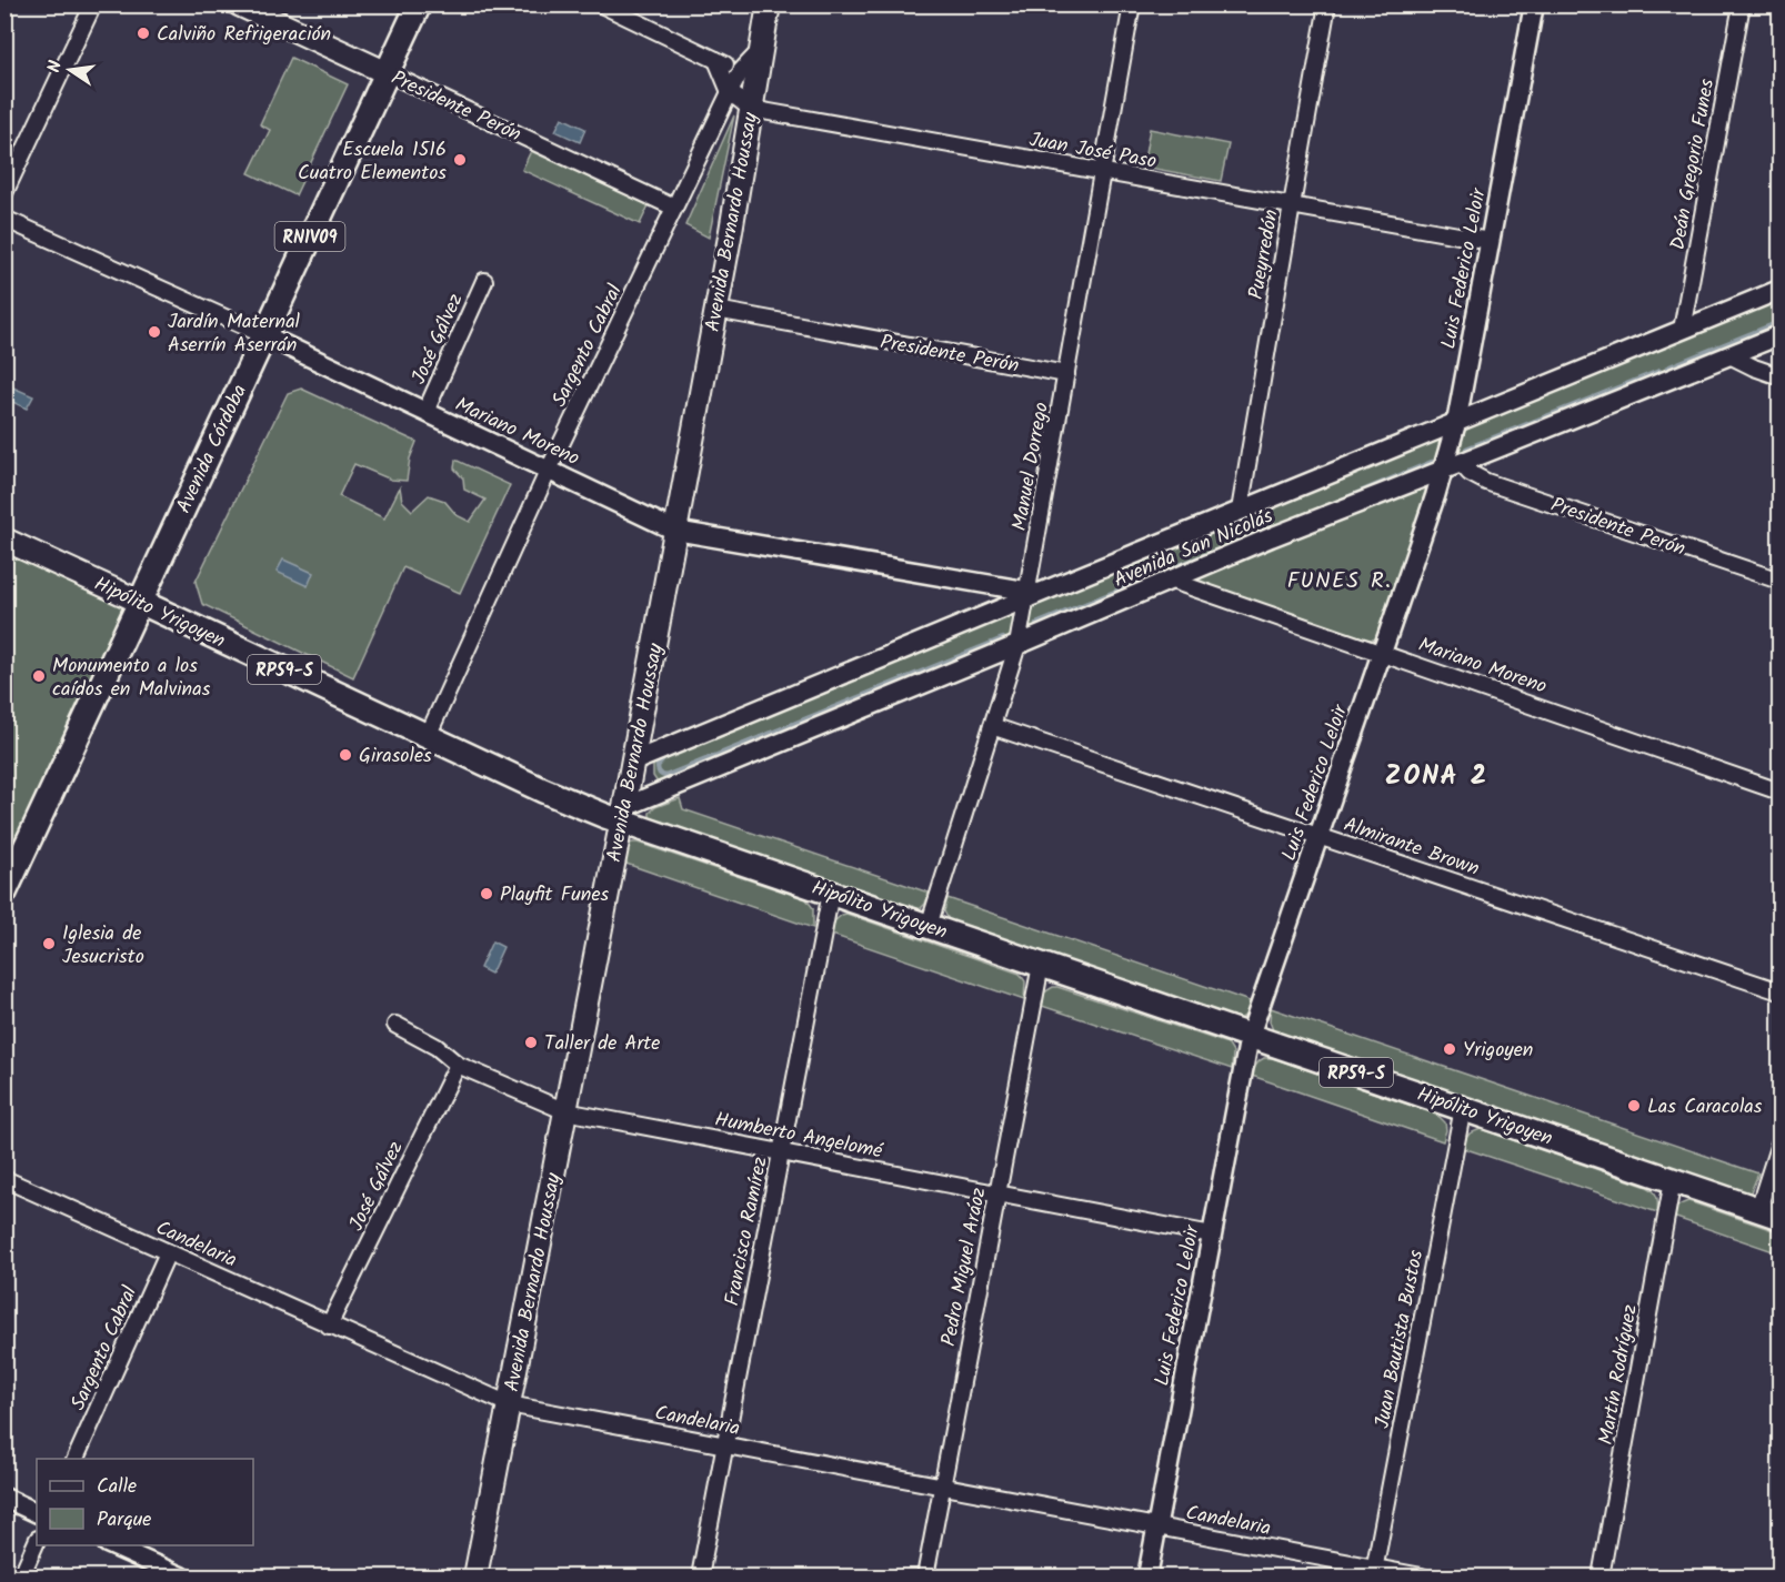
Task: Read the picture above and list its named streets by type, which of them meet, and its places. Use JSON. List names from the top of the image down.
{
  "streets": {
    "main road": [
      "Presidente Perón",
      "Avenida Bernardo Houssay",
      "RN1V09",
      "Avenida Córdoba",
      "Hipólito Yrigoyen",
      "RP59-S"
    ],
    "street": [
      "Juan José Paso",
      "Deán Gregorio Funes",
      "Pueyrredón",
      "Luis Federico Leloir",
      "José Gálvez",
      "Sargento Cabral",
      "Mariano Moreno",
      "Manuel Dorrego",
      "Avenida San Nicolás",
      "Almirante Brown",
      "Humberto Angelomé",
      "Francisco Ramírez",
      "Candelaria",
      "Pedro Miguel Aráoz",
      "Juan Bautista Bustos",
      "Martín Rodríguez"
    ]
  },
  "crossings": [
    ["Presidente Perón", "Avenida Bernardo Houssay"],
    ["Presidente Perón", "Sargento Cabral"],
    ["Presidente Perón", "Avenida Córdoba"],
    ["Presidente Perón", "Manuel Dorrego"],
    ["Presidente Perón", "Avenida San Nicolás"],
    ["Juan José Paso", "Avenida Bernardo Houssay"],
    ["Juan José Paso", "Pueyrredón"],
    ["Juan José Paso", "Luis Federico Leloir"],
    ["Juan José Paso", "Sargento Cabral"],
    ["Juan José Paso", "Manuel Dorrego"],
    ["Deán Gregorio Funes", "Avenida San Nicolás"],
    ["Avenida Bernardo Houssay", "Sargento Cabral"],
    ["Avenida Bernardo Houssay", "Mariano Moreno"],
    ["Avenida Bernardo Houssay", "Avenida San Nicolás"],
    ["Avenida Bernardo Houssay", "Hipólito Yrigoyen"],
    ["Avenida Bernardo Houssay", "Humberto Angelomé"],
    ["Avenida Bernardo Houssay", "Candelaria"],
    ["Pueyrredón", "Avenida San Nicolás"],
    ["Luis Federico Leloir", "Mariano Moreno"],
    ["Luis Federico Leloir", "Avenida San Nicolás"],
    ["Luis Federico Leloir", "Hipólito Yrigoyen"],
    ["Luis Federico Leloir", "Almirante Brown"],
    ["Luis Federico Leloir", "Humberto Angelomé"],
    ["Luis Federico Leloir", "Candelaria"],
    ["José Gálvez", "Mariano Moreno"],
    ["José Gálvez", "Humberto Angelomé"],
    ["José Gálvez", "Candelaria"],
    ["Sargento Cabral", "Mariano Moreno"],
    ["Sargento Cabral", "Hipólito Yrigoyen"],
    ["Sargento Cabral", "Candelaria"],
    ["Mariano Moreno", "Avenida Córdoba"],
    ["Mariano Moreno", "Manuel Dorrego"],
    ["Mariano Moreno", "Avenida San Nicolás"],
    ["Avenida Córdoba", "Hipólito Yrigoyen"],
    ["Manuel Dorrego", "Avenida San Nicolás"],
    ["Manuel Dorrego", "Hipólito Yrigoyen"],
    ["Manuel Dorrego", "Almirante Brown"],
    ["Avenida San Nicolás", "Hipólito Yrigoyen"],
    ["Hipólito Yrigoyen", "Francisco Ramírez"],
    ["Hipólito Yrigoyen", "Pedro Miguel Aráoz"],
    ["Hipólito Yrigoyen", "Juan Bautista Bustos"],
    ["Hipólito Yrigoyen", "Martín Rodríguez"],
    ["Humberto Angelomé", "Francisco Ramírez"],
    ["Humberto Angelomé", "Pedro Miguel Aráoz"],
    ["Francisco Ramírez", "Candelaria"],
    ["Candelaria", "Pedro Miguel Aráoz"],
    ["Candelaria", "Juan Bautista Bustos"]
  ],
  "districts": ["FUNES R.", "ZONA 2"],
  "places": [
    "Calviño Refrigeración",
    "Escuela 1516 Cuatro Elementos",
    "Jardín Maternal Aserrín Aserrán",
    "Monumento a los caídos en Malvinas",
    "Girasoles",
    "Playfit Funes",
    "Iglesia de Jesucristo",
    "Taller de Arte",
    "Yrigoyen",
    "Las Caracolas"
  ],
  "legend": ["Calle", "Parque"],
  "north": "left"
}
